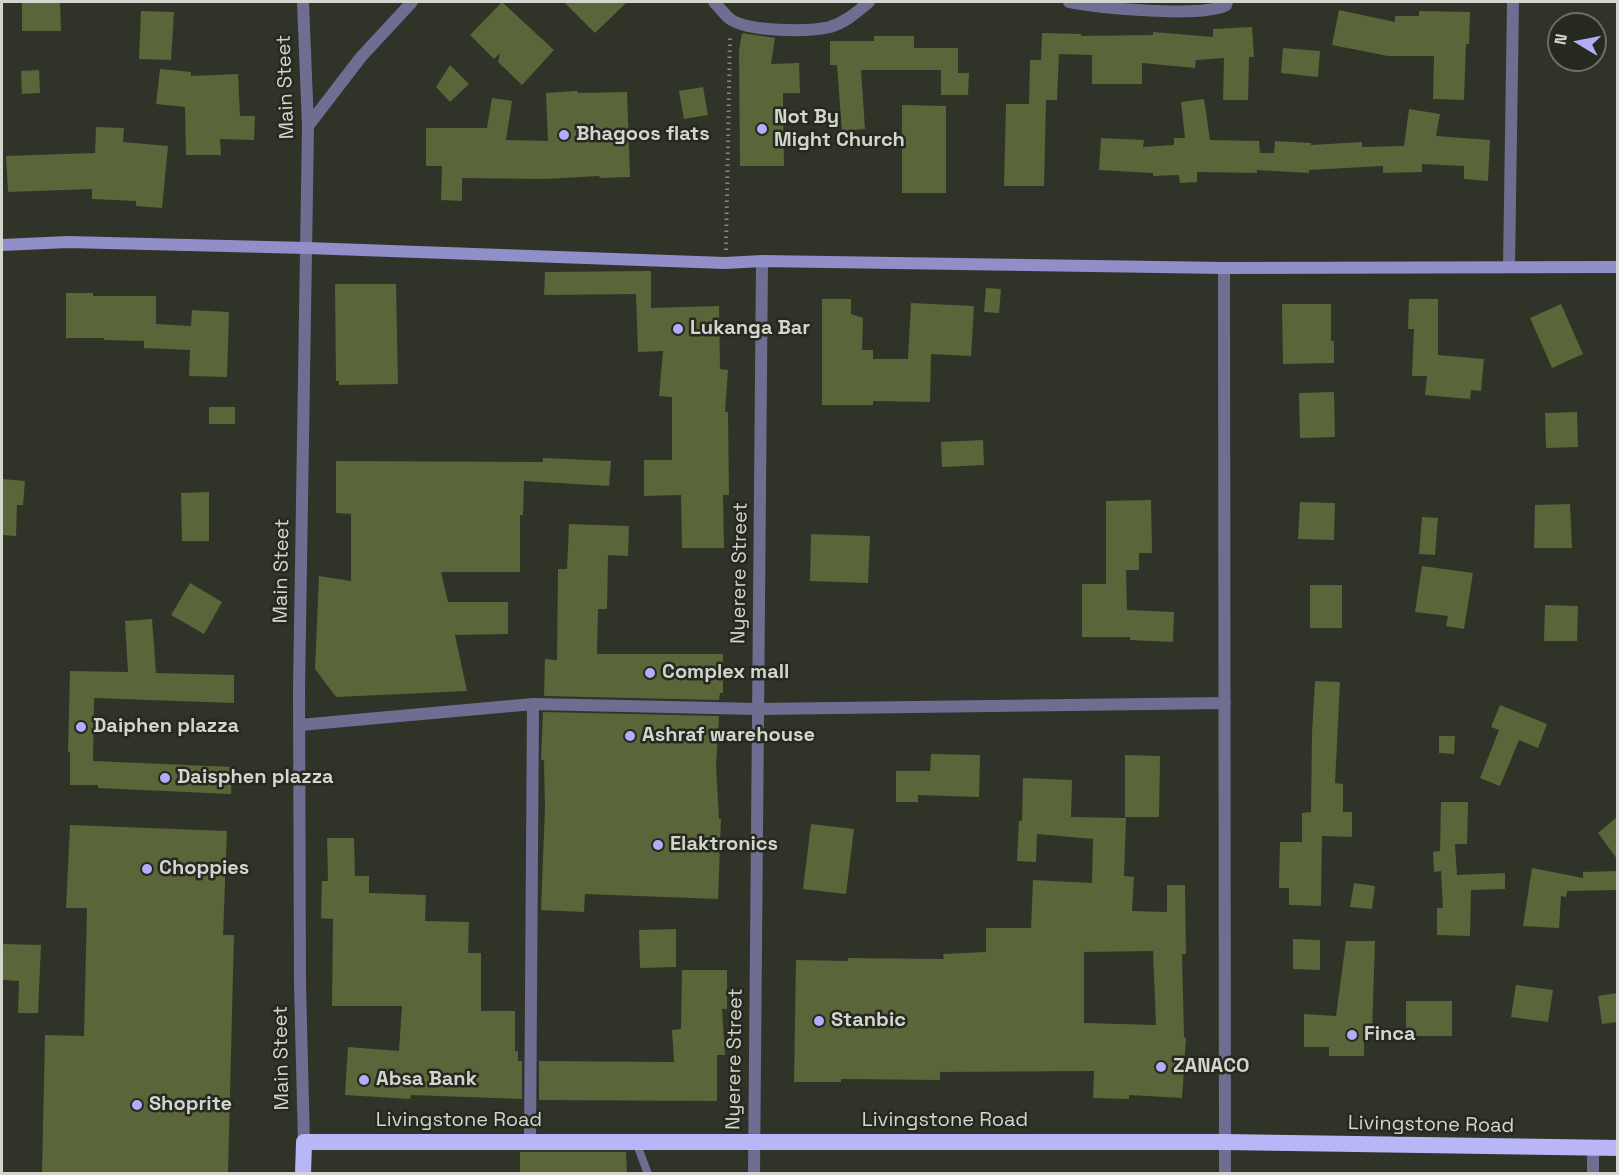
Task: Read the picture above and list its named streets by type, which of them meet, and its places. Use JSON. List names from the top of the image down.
{
  "streets": {
    "highway": ["Livingstone Road"],
    "street": ["Main Steet", "Nyerere Street"]
  },
  "crossings": [
    ["Main Steet", "Livingstone Road"],
    ["Nyerere Street", "Livingstone Road"]
  ],
  "places": [
    "Not By Might Church",
    "Bhagoos flats",
    "Lukanga Bar",
    "Complex mall",
    "Daiphen plazza",
    "Ashraf warehouse",
    "Daisphen plazza",
    "Elaktronics",
    "Choppies",
    "Stanbic",
    "Finca",
    "ZANACO",
    "Absa Bank",
    "Shoprite"
  ],
  "north": "left"
}
